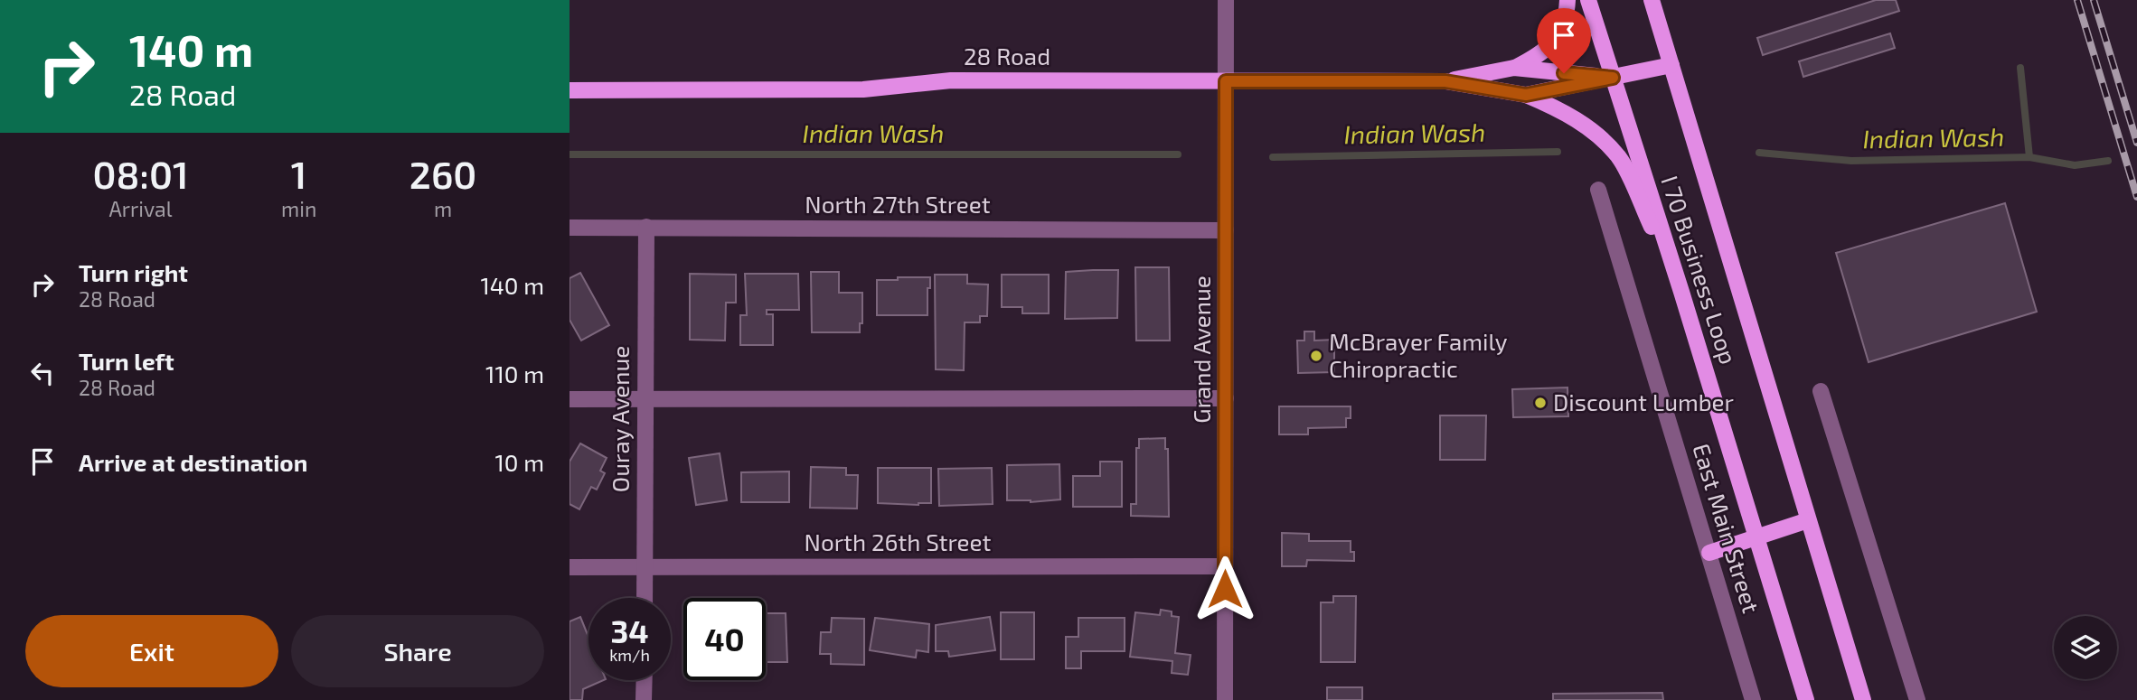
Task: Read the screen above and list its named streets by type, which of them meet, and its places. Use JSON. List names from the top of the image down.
{
  "streets": {
    "main road": ["28 Road", "I 70 Business Loop"],
    "street": [
      "North 27th Street",
      "Grand Avenue",
      "Ouray Avenue",
      "East Main Street",
      "North 26th Street"
    ]
  },
  "crossings": [
    ["28 Road", "I 70 Business Loop"],
    ["28 Road", "Grand Avenue"],
    ["North 27th Street", "Grand Avenue"],
    ["North 27th Street", "Ouray Avenue"],
    ["Grand Avenue", "North 26th Street"],
    ["Ouray Avenue", "North 26th Street"]
  ],
  "water": ["Indian Wash"],
  "places": ["McBrayer Family Chiropractic", "Discount Lumber"],
  "page": {
    "turn": ["140 m", "28 Road"],
    "eta": [
      "08:01",
      "Arrival",
      "1",
      "min",
      "260",
      "m"
    ],
    "list": [
      {
        "name": "Turn right",
        "note": "28 Road",
        "value": "140 m"
      },
      {
        "name": "Turn left",
        "note": "28 Road",
        "value": "110 m"
      },
      {
        "name": "Arrive at destination",
        "value": "10 m"
      }
    ],
    "speed": "34 km/h",
    "limit": "40",
    "buttons": ["Exit", "Share"]
  }
}
